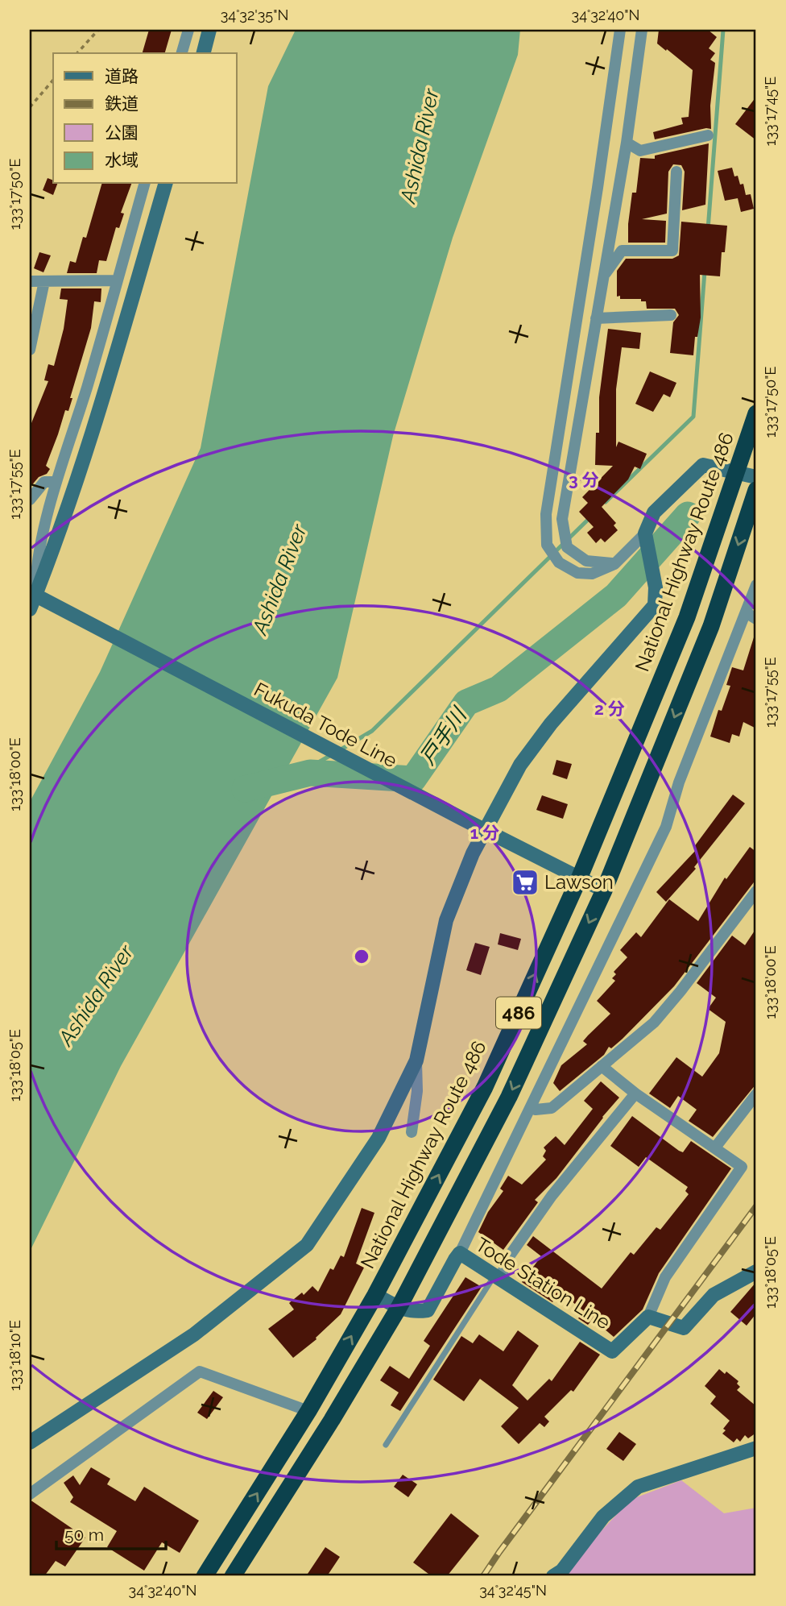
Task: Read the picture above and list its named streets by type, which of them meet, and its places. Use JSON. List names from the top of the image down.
{
  "streets": {
    "highway": ["National Highway Route 486", "486"],
    "street": ["Fukuda Tode Line", "Tode Station Line"]
  },
  "crossings": [
    ["National Highway Route 486", "Fukuda Tode Line"],
    ["National Highway Route 486", "Tode Station Line"],
    ["Fukuda Tode Line", "486"],
    ["486", "Tode Station Line"]
  ],
  "water": ["Ashida River", "戸手川"],
  "places": {
    "supermarket": ["Lawson"]
  },
  "legend": [
    "道路",
    "鉄道",
    "公園",
    "水域"
  ],
  "scale_bar": "50 m",
  "coordinates": [
    "34°32'35\"N",
    "34°32'40\"N",
    "133°17'45\"E",
    "133°17'50\"E",
    "133°17'55\"E",
    "133°18'00\"E",
    "133°18'05\"E",
    "133°18'10\"E",
    "34°32'45\"N"
  ],
  "rings": ["3 分", "2 分", "1 分"]
}
